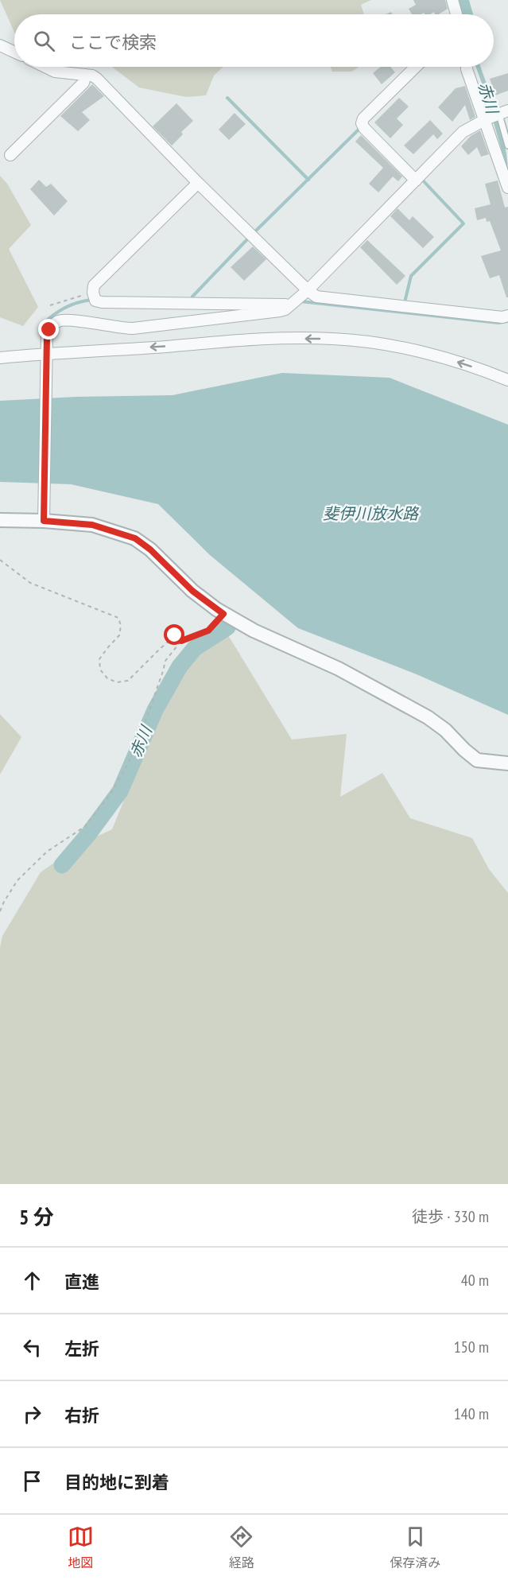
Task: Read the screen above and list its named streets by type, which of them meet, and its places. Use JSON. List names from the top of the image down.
{
  "water": ["赤川", "斐伊川放水路"],
  "page": {
    "search": "ここで検索",
    "heading": ["5 分", "徒歩 · 330 m"],
    "list": [
      ["直進", "40 m"],
      ["左折", "150 m"],
      ["右折", "140 m"],
      "目的地に到着"
    ],
    "nav": ["地図", "経路", "保存済み"]
  }
}
